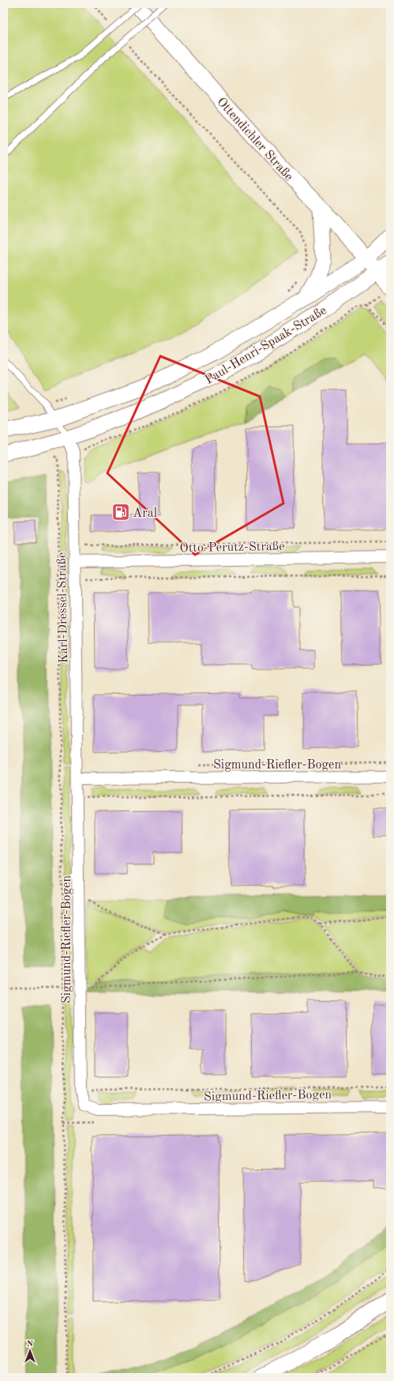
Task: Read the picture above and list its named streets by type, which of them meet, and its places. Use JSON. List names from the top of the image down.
{
  "streets": {
    "main road": ["Ottendichler Straße", "Paul-Henri-Spaak-Straße"],
    "street": ["Otto-Perutz-Straße", "Karl-Dressel-Straße", "Sigmund-Riefler-Bogen"]
  },
  "crossings": [
    ["Ottendichler Straße", "Paul-Henri-Spaak-Straße"],
    ["Paul-Henri-Spaak-Straße", "Karl-Dressel-Straße"],
    ["Otto-Perutz-Straße", "Karl-Dressel-Straße"],
    ["Karl-Dressel-Straße", "Sigmund-Riefler-Bogen"]
  ],
  "places": {
    "fuel station": ["Aral"]
  },
  "north": "top"
}
